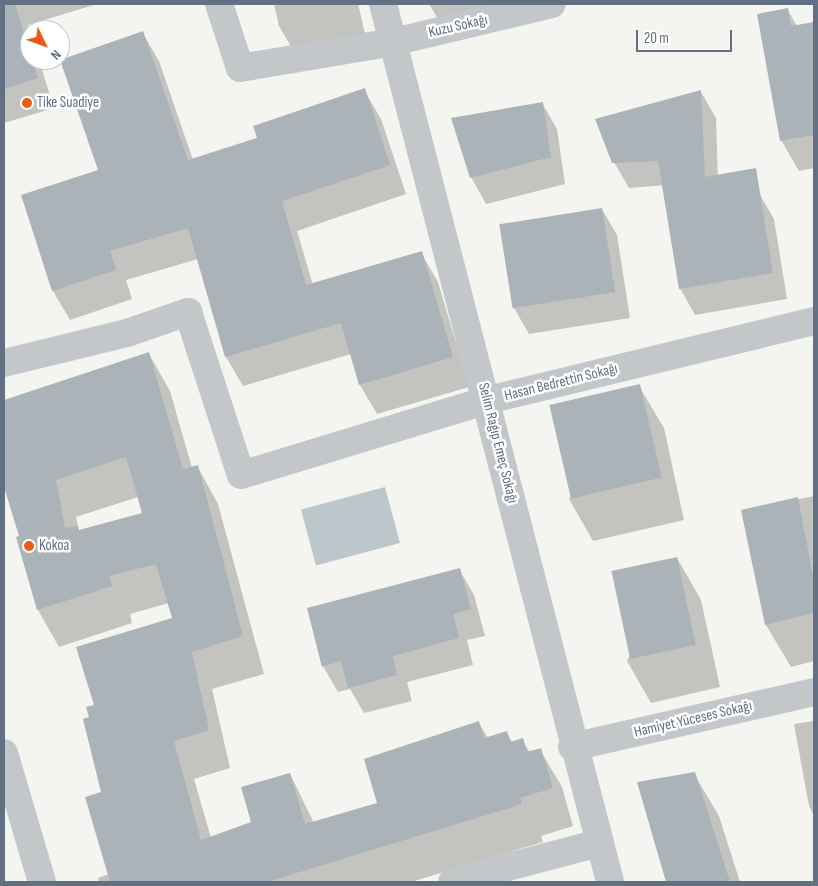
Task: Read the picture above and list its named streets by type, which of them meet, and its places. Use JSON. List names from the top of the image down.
{
  "streets": {
    "street": [
      "Kuzu Sokağı",
      "Hasan Bedrettin Sokağı",
      "Selim Ragıp Emeç Sokağı",
      "Hamiyet Yüceses Sokağı"
    ]
  },
  "crossings": [
    ["Kuzu Sokağı", "Selim Ragıp Emeç Sokağı"],
    ["Hasan Bedrettin Sokağı", "Selim Ragıp Emeç Sokağı"],
    ["Selim Ragıp Emeç Sokağı", "Hamiyet Yüceses Sokağı"]
  ],
  "places": ["Tike Suadiye", "Kokoa"],
  "scale_bar": "20 m",
  "north": "bottom right"
}
